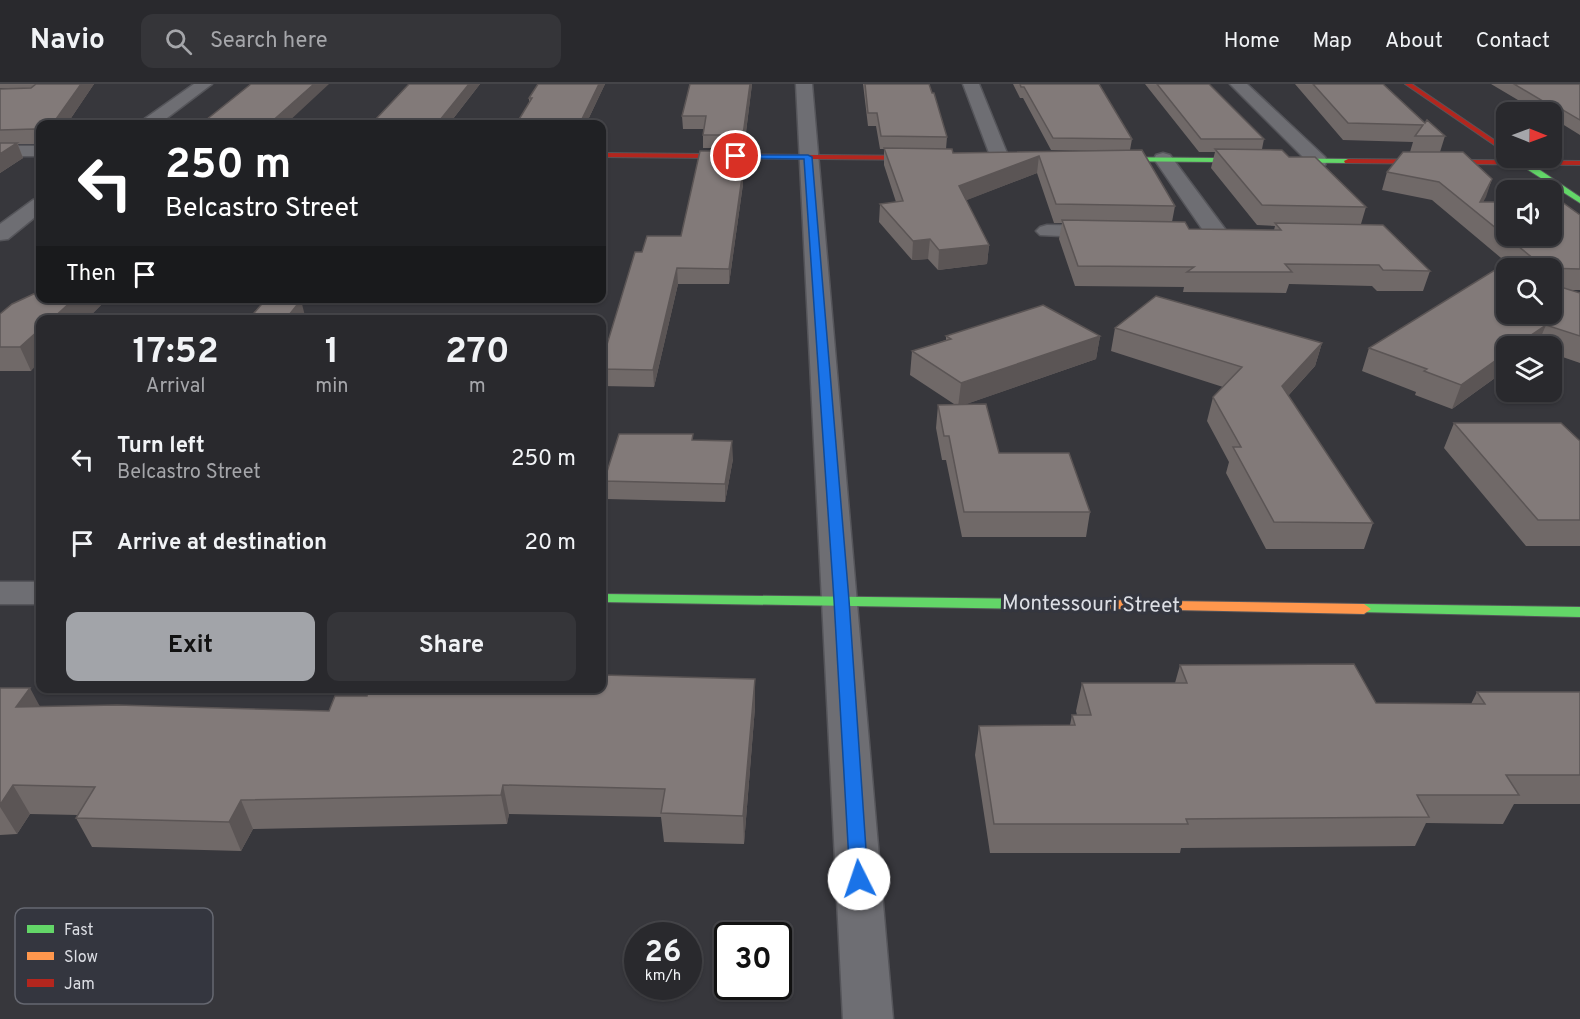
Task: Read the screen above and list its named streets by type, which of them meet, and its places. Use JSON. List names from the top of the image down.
{
  "streets": {
    "street": ["Montessouri Street"]
  },
  "legend": ["Fast", "Slow", "Jam"],
  "north": "right",
  "page": {
    "header": "Navio",
    "search": "Search here",
    "nav": [
      "Home",
      "Map",
      "About",
      "Contact"
    ],
    "turn": ["250 m", "Belcastro Street"],
    "then": "Then",
    "eta": [
      "17:52",
      "Arrival",
      "1",
      "min",
      "270",
      "m"
    ],
    "list": [
      {
        "name": "Turn left",
        "note": "Belcastro Street",
        "value": "250 m"
      },
      {
        "name": "Arrive at destination",
        "value": "20 m"
      }
    ],
    "buttons": ["Exit", "Share"],
    "speed": "26 km/h",
    "limit": "30"
  }
}
